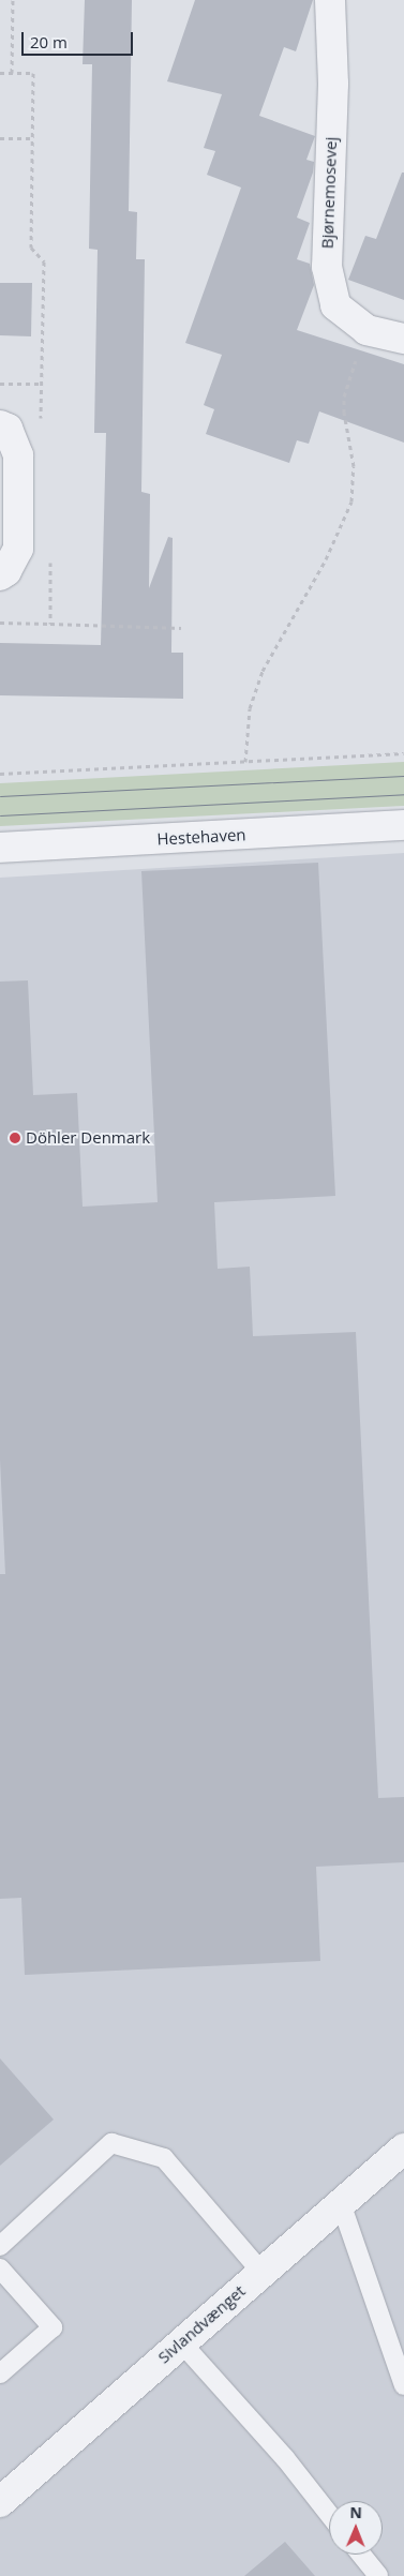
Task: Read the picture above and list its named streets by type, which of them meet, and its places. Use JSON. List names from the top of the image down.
{
  "streets": {
    "street": ["Bjørnemosevej", "Hestehaven", "Sivlandvænget"]
  },
  "places": ["Döhler Denmark"],
  "scale_bar": "20 m",
  "north": "top"
}
